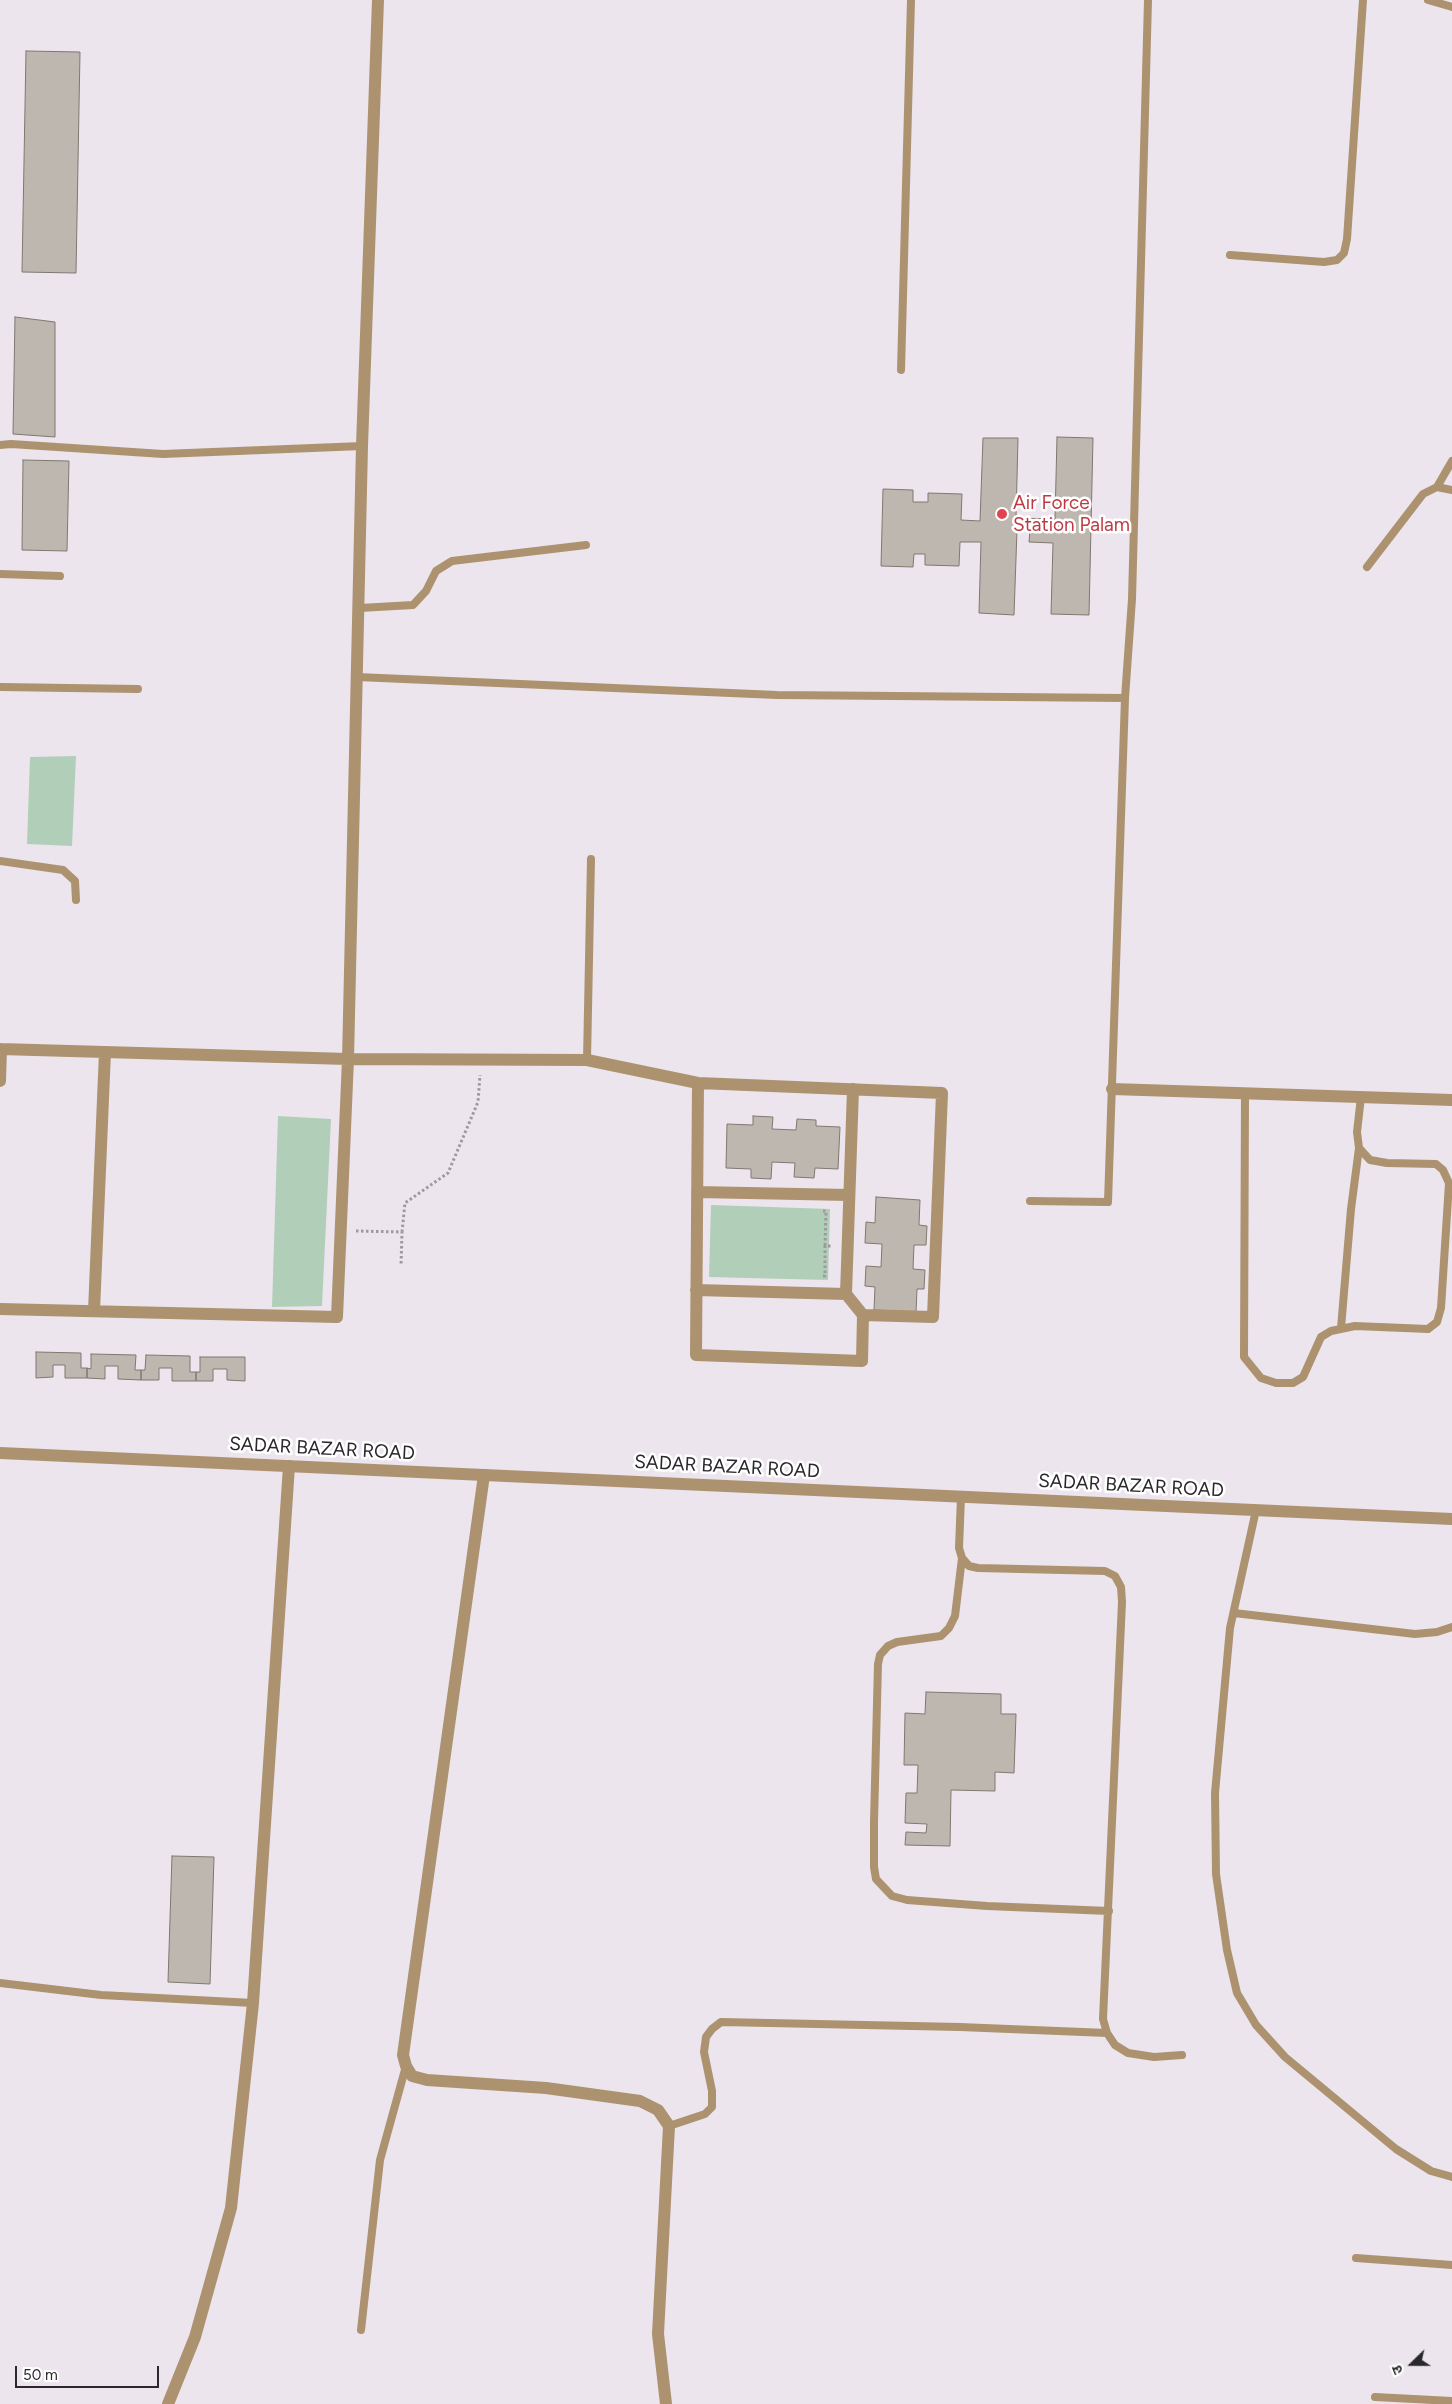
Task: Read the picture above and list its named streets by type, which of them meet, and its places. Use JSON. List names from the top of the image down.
{
  "streets": {
    "street": ["SADAR BAZAR ROAD"]
  },
  "places": ["Air Force Station Palam"],
  "scale_bar": "50 m",
  "north": "left"
}
